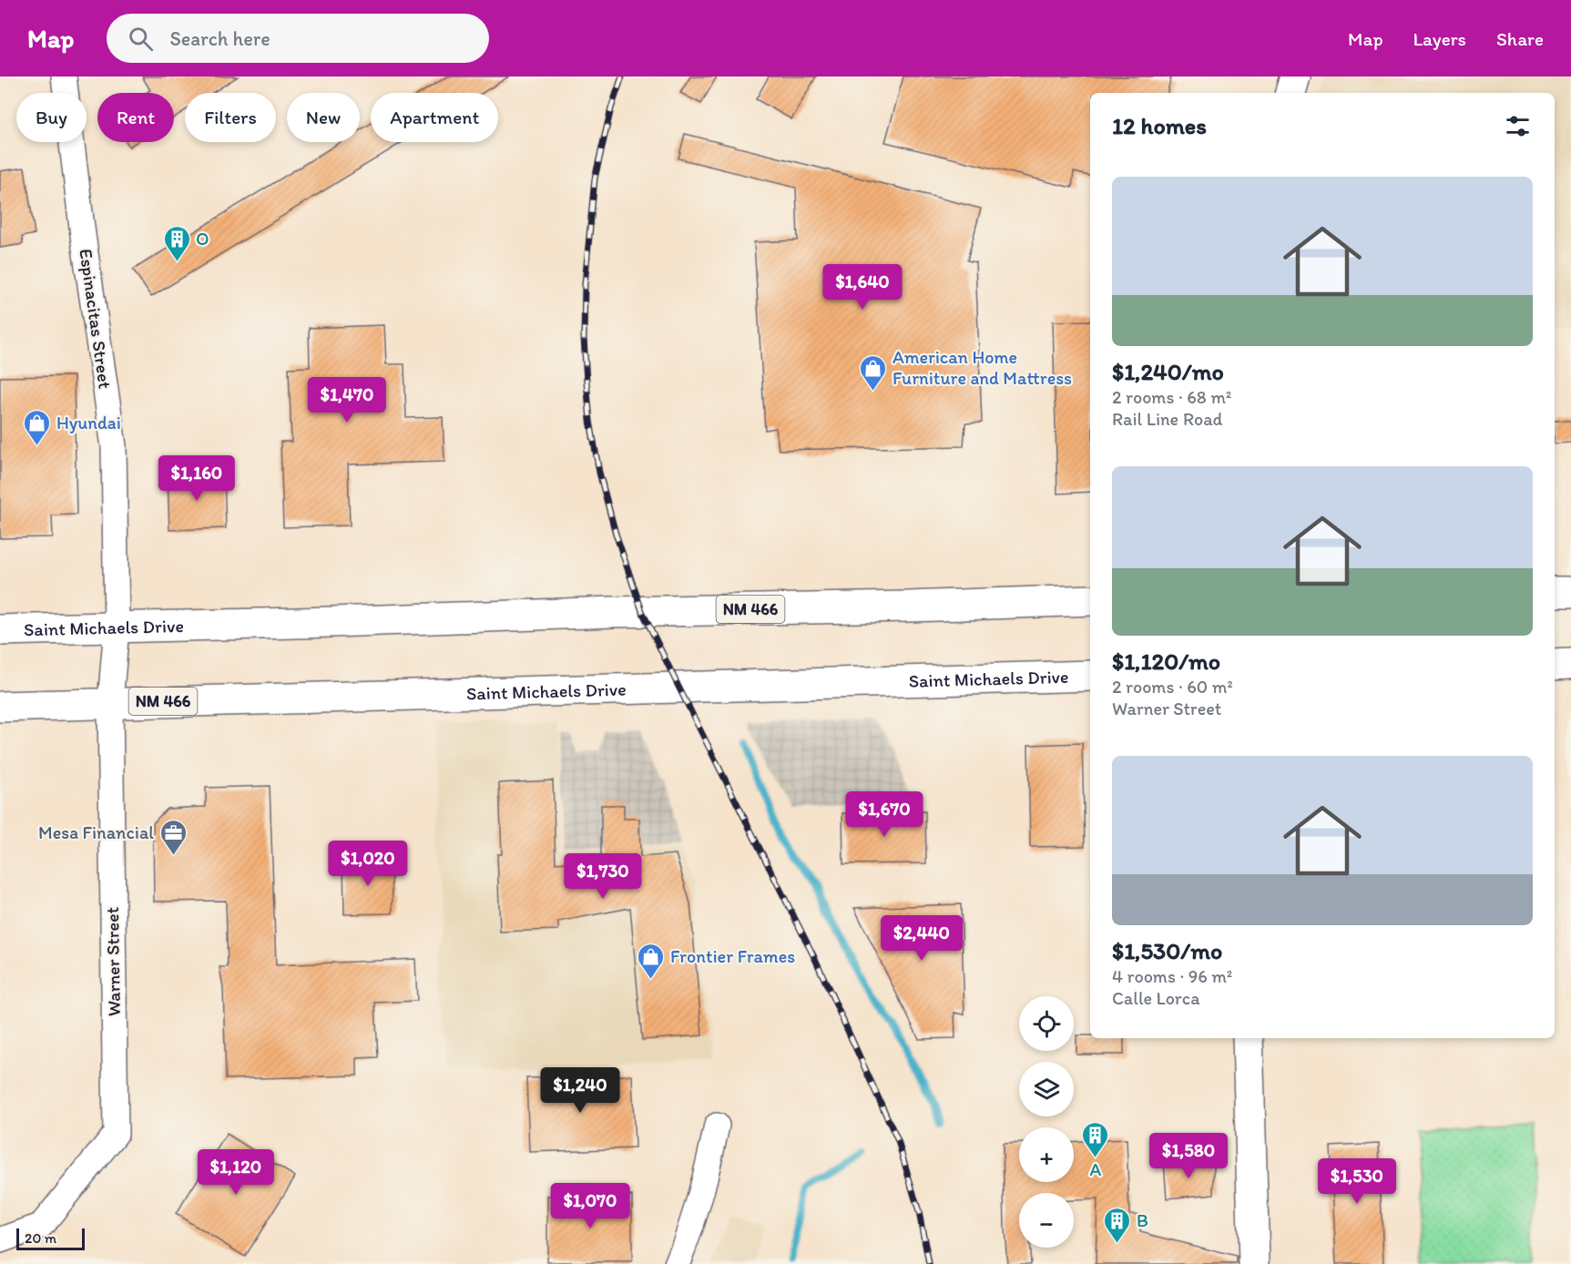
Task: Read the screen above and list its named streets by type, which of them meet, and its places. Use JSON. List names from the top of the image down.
{
  "streets": {
    "main road": ["NM 466", "Saint Michaels Drive"],
    "street": ["Espinacitas Street", "Warner Street"]
  },
  "crossings": [
    ["Espinacitas Street", "Saint Michaels Drive"],
    ["Espinacitas Street", "Warner Street"],
    ["Saint Michaels Drive", "Warner Street"]
  ],
  "places": {
    "building": ["O", "A", "B"],
    "shop": ["American Home Furniture and Mattress", "Hyundai", "Frontier Frames"],
    "office": ["Mesa Financial"]
  },
  "scale_bar": "20 m",
  "page": {
    "header": "Map",
    "search": "Search here",
    "nav": ["Map", "Layers", "Share"],
    "chip": [
      "Buy",
      "Rent",
      "Filters",
      "New",
      "Apartment"
    ],
    "heading": "12 homes",
    "list": [
      {
        "name": "$1,240/mo",
        "note": "2 rooms · 68 m² · Rail Line Road"
      },
      {
        "name": "$1,120/mo",
        "note": "2 rooms · 60 m² · Warner Street"
      },
      {
        "name": "$1,530/mo",
        "note": "4 rooms · 96 m² · Calle Lorca"
      }
    ],
    "price": [
      "$1,640",
      "$1,470",
      "$1,160",
      "$1,670",
      "$1,020",
      "$1,730",
      "$2,440",
      "$1,240",
      "$1,580",
      "$1,120",
      "$1,530",
      "$1,070"
    ],
    "map_buttons": ["+", "−"],
    "scale": "20 m"
  }
}
